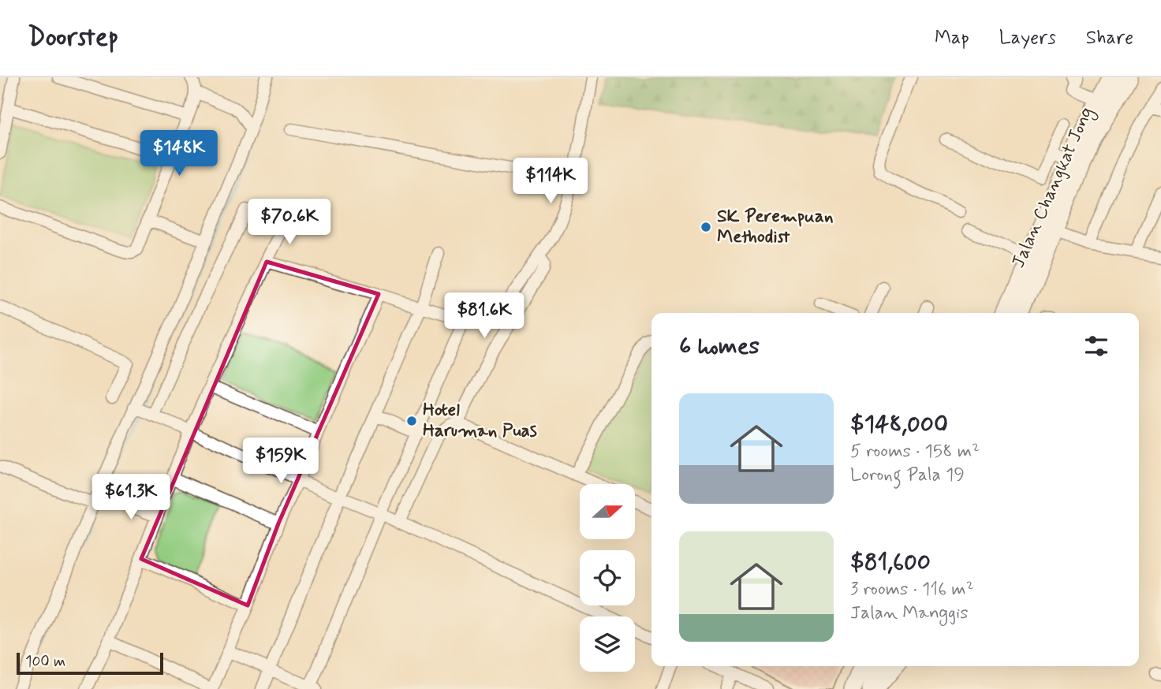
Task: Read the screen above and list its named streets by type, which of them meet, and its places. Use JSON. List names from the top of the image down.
{
  "streets": {
    "highway": ["Jalan Changkat Jong"]
  },
  "places": ["SK Perempuan Methodist", "Hotel Haruman Puas"],
  "scale_bar": "100 m",
  "north": "right",
  "page": {
    "header": "Doorstep",
    "nav": ["Map", "Layers", "Share"],
    "price": [
      "$148K",
      "$114K",
      "$70.6K",
      "$81.6K",
      "$159K",
      "$61.3K"
    ],
    "heading": "6 homes",
    "list": [
      {
        "name": "$148,000",
        "note": "5 rooms · 158 m² · Lorong Pala 19"
      },
      {
        "name": "$81,600",
        "note": "3 rooms · 116 m² · Jalan Manggis"
      }
    ],
    "scale": "100 m"
  }
}
